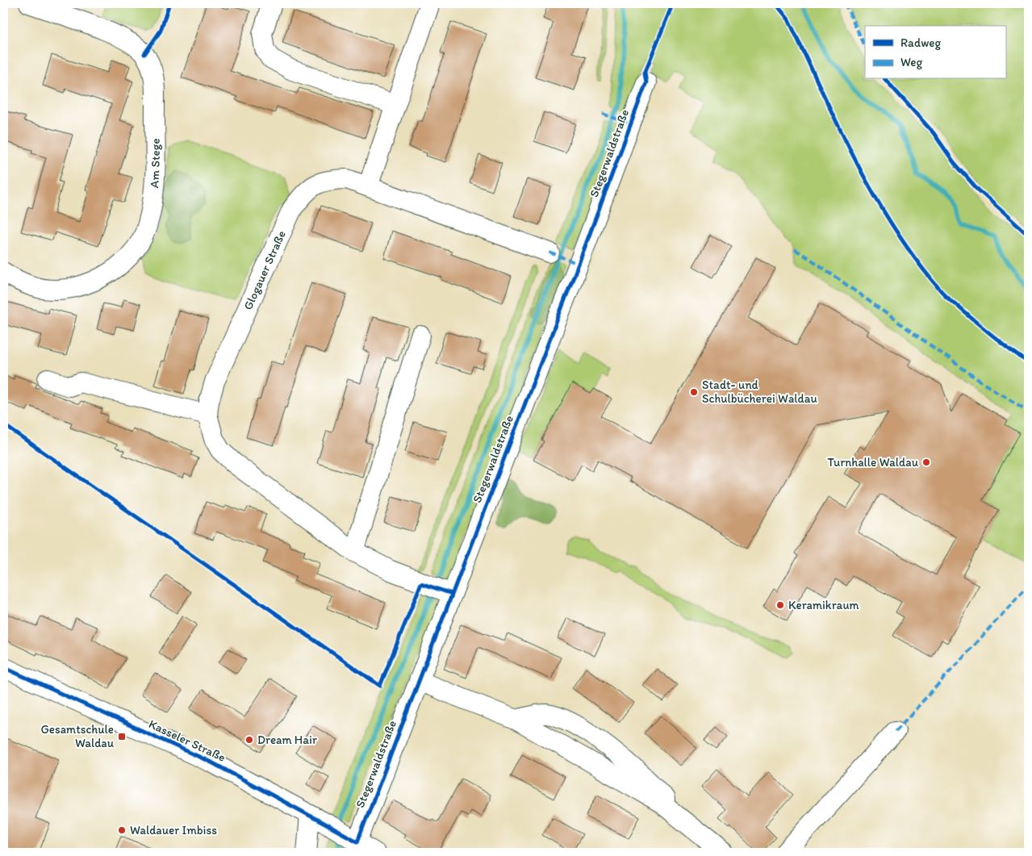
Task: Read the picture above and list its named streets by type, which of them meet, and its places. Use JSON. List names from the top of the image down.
{
  "streets": {
    "street": [
      "Stegerwaldstraße",
      "Am Stege",
      "Glogauer Straße",
      "Kasseler Straße"
    ]
  },
  "crossings": [
    ["Stegerwaldstraße", "Glogauer Straße"],
    ["Stegerwaldstraße", "Kasseler Straße"]
  ],
  "places": {
    "other": [
      "Stadt- und Schulbücherei Waldau",
      "Turnhalle Waldau",
      "Keramikraum",
      "Dream Hair",
      "Waldauer Imbiss"
    ],
    "transit": ["Gesamtschule Waldau"]
  },
  "legend": ["Radweg", "Weg"]
}
